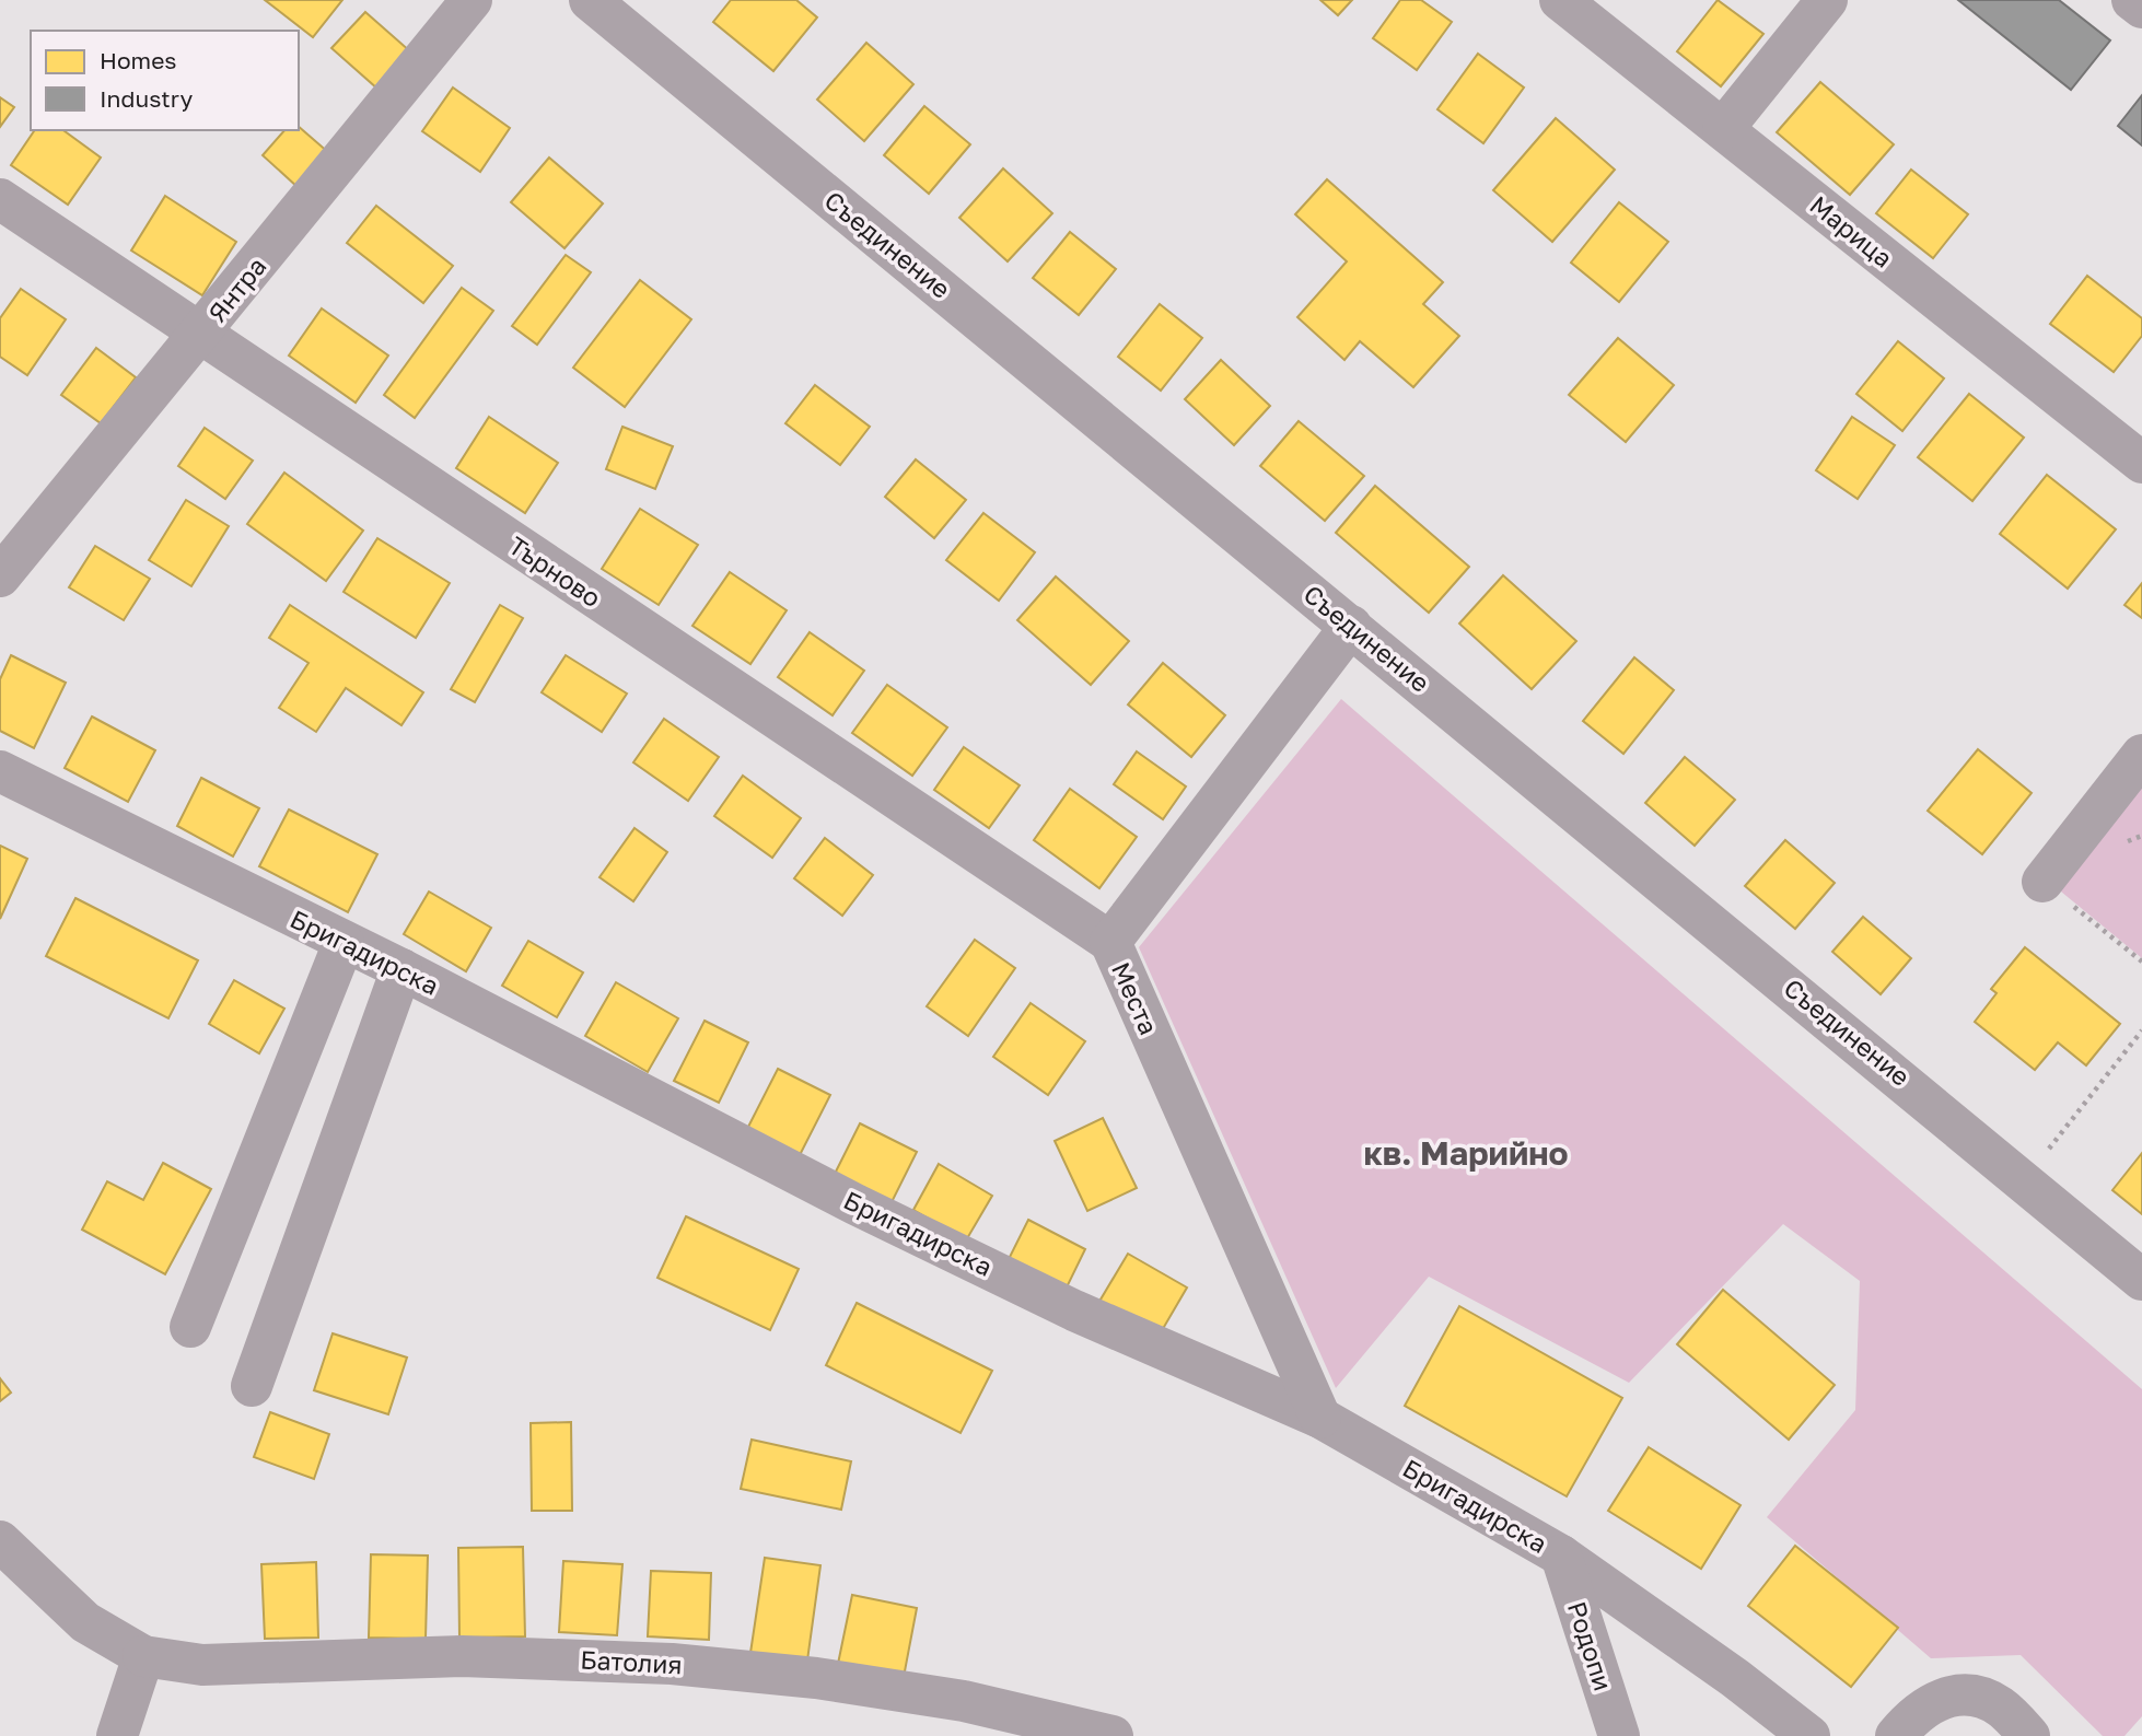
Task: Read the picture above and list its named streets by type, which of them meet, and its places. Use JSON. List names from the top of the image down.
{
  "streets": {
    "street": [
      "Марица",
      "Съединение",
      "Янтра",
      "Търново",
      "Бригадирска",
      "Места",
      "Родопи",
      "Батолия"
    ]
  },
  "crossings": [
    ["Съединение", "Места"],
    ["Янтра", "Търново"],
    ["Търново", "Места"],
    ["Бригадирска", "Места"],
    ["Бригадирска", "Родопи"]
  ],
  "districts": ["кв. Марийно"],
  "legend": ["Homes", "Industry"]
}
